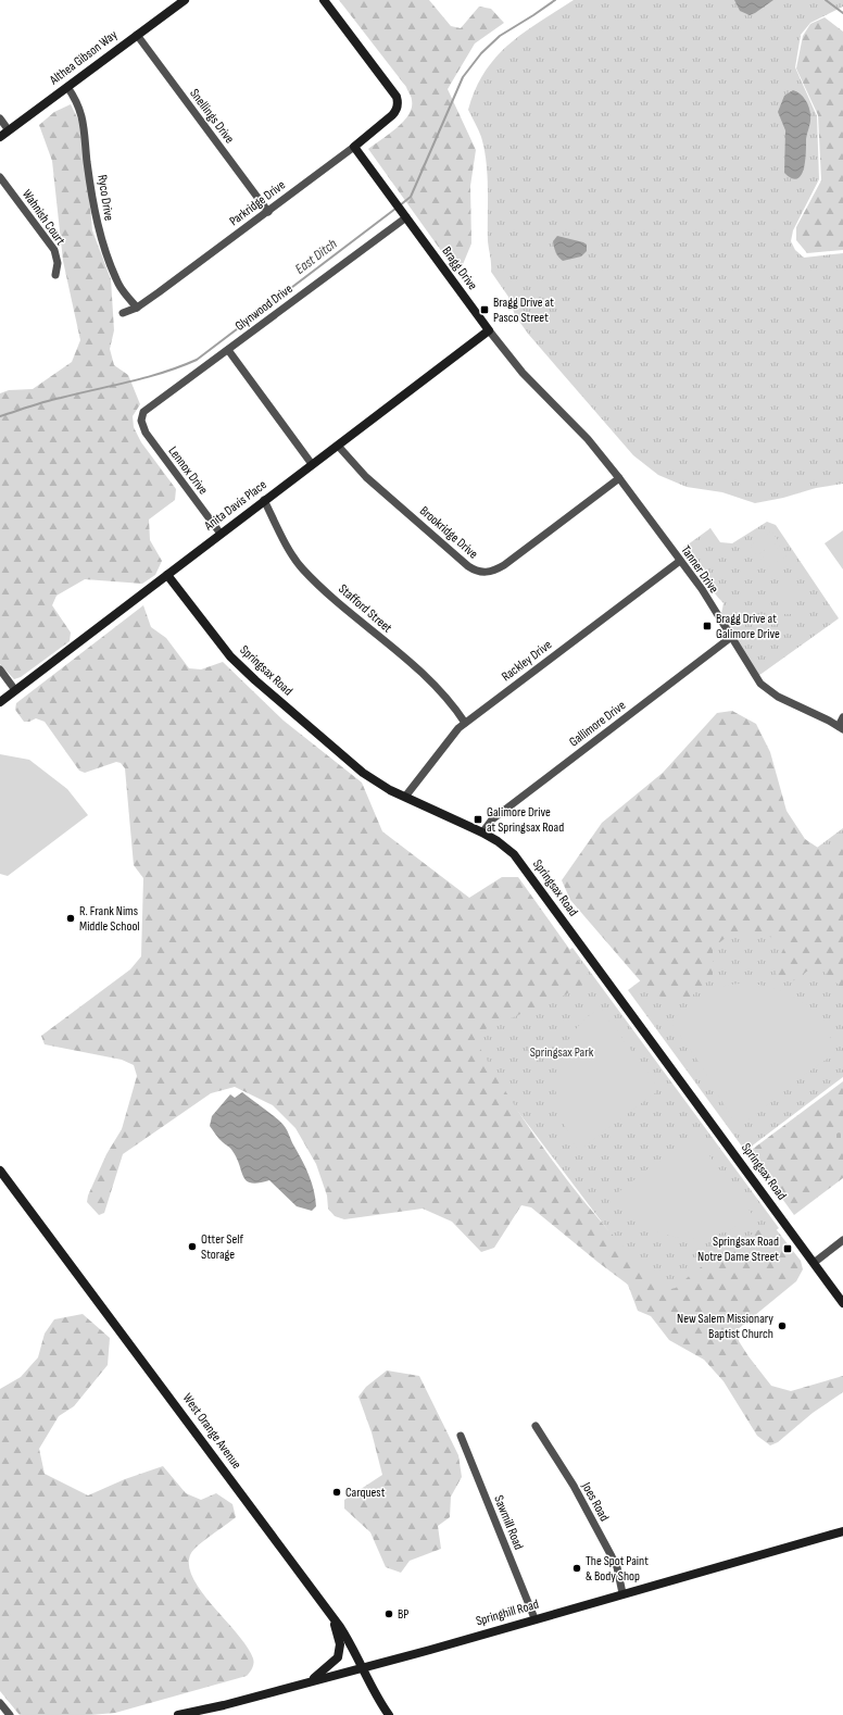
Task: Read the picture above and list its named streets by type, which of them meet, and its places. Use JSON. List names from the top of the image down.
{
  "streets": {
    "street": [
      "Althea Gibson Way",
      "Snellings Drive",
      "Ryco Drive",
      "Parkridge Drive",
      "Wahnish Court",
      "Bragg Drive",
      "Glynwood Drive",
      "Lennox Drive",
      "Anita Davis Place",
      "Brookridge Drive",
      "Tanner Drive",
      "Stafford Street",
      "Rackley Drive",
      "Springsax Road",
      "Gallimore Drive",
      "West Orange Avenue",
      "Joes Road",
      "Sawmill Road",
      "Springhill Road"
    ]
  },
  "crossings": [
    ["Althea Gibson Way", "Snellings Drive"],
    ["Althea Gibson Way", "Ryco Drive"],
    ["Snellings Drive", "Parkridge Drive"],
    ["Ryco Drive", "Parkridge Drive"],
    ["Parkridge Drive", "Bragg Drive"],
    ["Bragg Drive", "Glynwood Drive"],
    ["Bragg Drive", "Anita Davis Place"],
    ["Bragg Drive", "Tanner Drive"],
    ["Glynwood Drive", "Lennox Drive"],
    ["Lennox Drive", "Anita Davis Place"],
    ["Anita Davis Place", "Brookridge Drive"],
    ["Anita Davis Place", "Stafford Street"],
    ["Anita Davis Place", "Springsax Road"],
    ["Brookridge Drive", "Tanner Drive"],
    ["Tanner Drive", "Rackley Drive"],
    ["Tanner Drive", "Gallimore Drive"],
    ["Stafford Street", "Rackley Drive"],
    ["Rackley Drive", "Springsax Road"],
    ["Springsax Road", "Gallimore Drive"],
    ["West Orange Avenue", "Springhill Road"],
    ["Joes Road", "Springhill Road"],
    ["Sawmill Road", "Springhill Road"]
  ],
  "water": ["East Ditch"],
  "parks": ["Springsax Park"],
  "places": {
    "transit": [
      "Bragg Drive at Pasco Street",
      "Bragg Drive at Galimore Drive",
      "Galimore Drive at Springsax Road",
      "Springsax Road Notre Dame Street"
    ],
    "other": [
      "R. Frank Nims Middle School",
      "Otter Self Storage",
      "New Salem Missionary Baptist Church",
      "Carquest",
      "The Spot Paint & Body Shop",
      "BP"
    ]
  }
}
